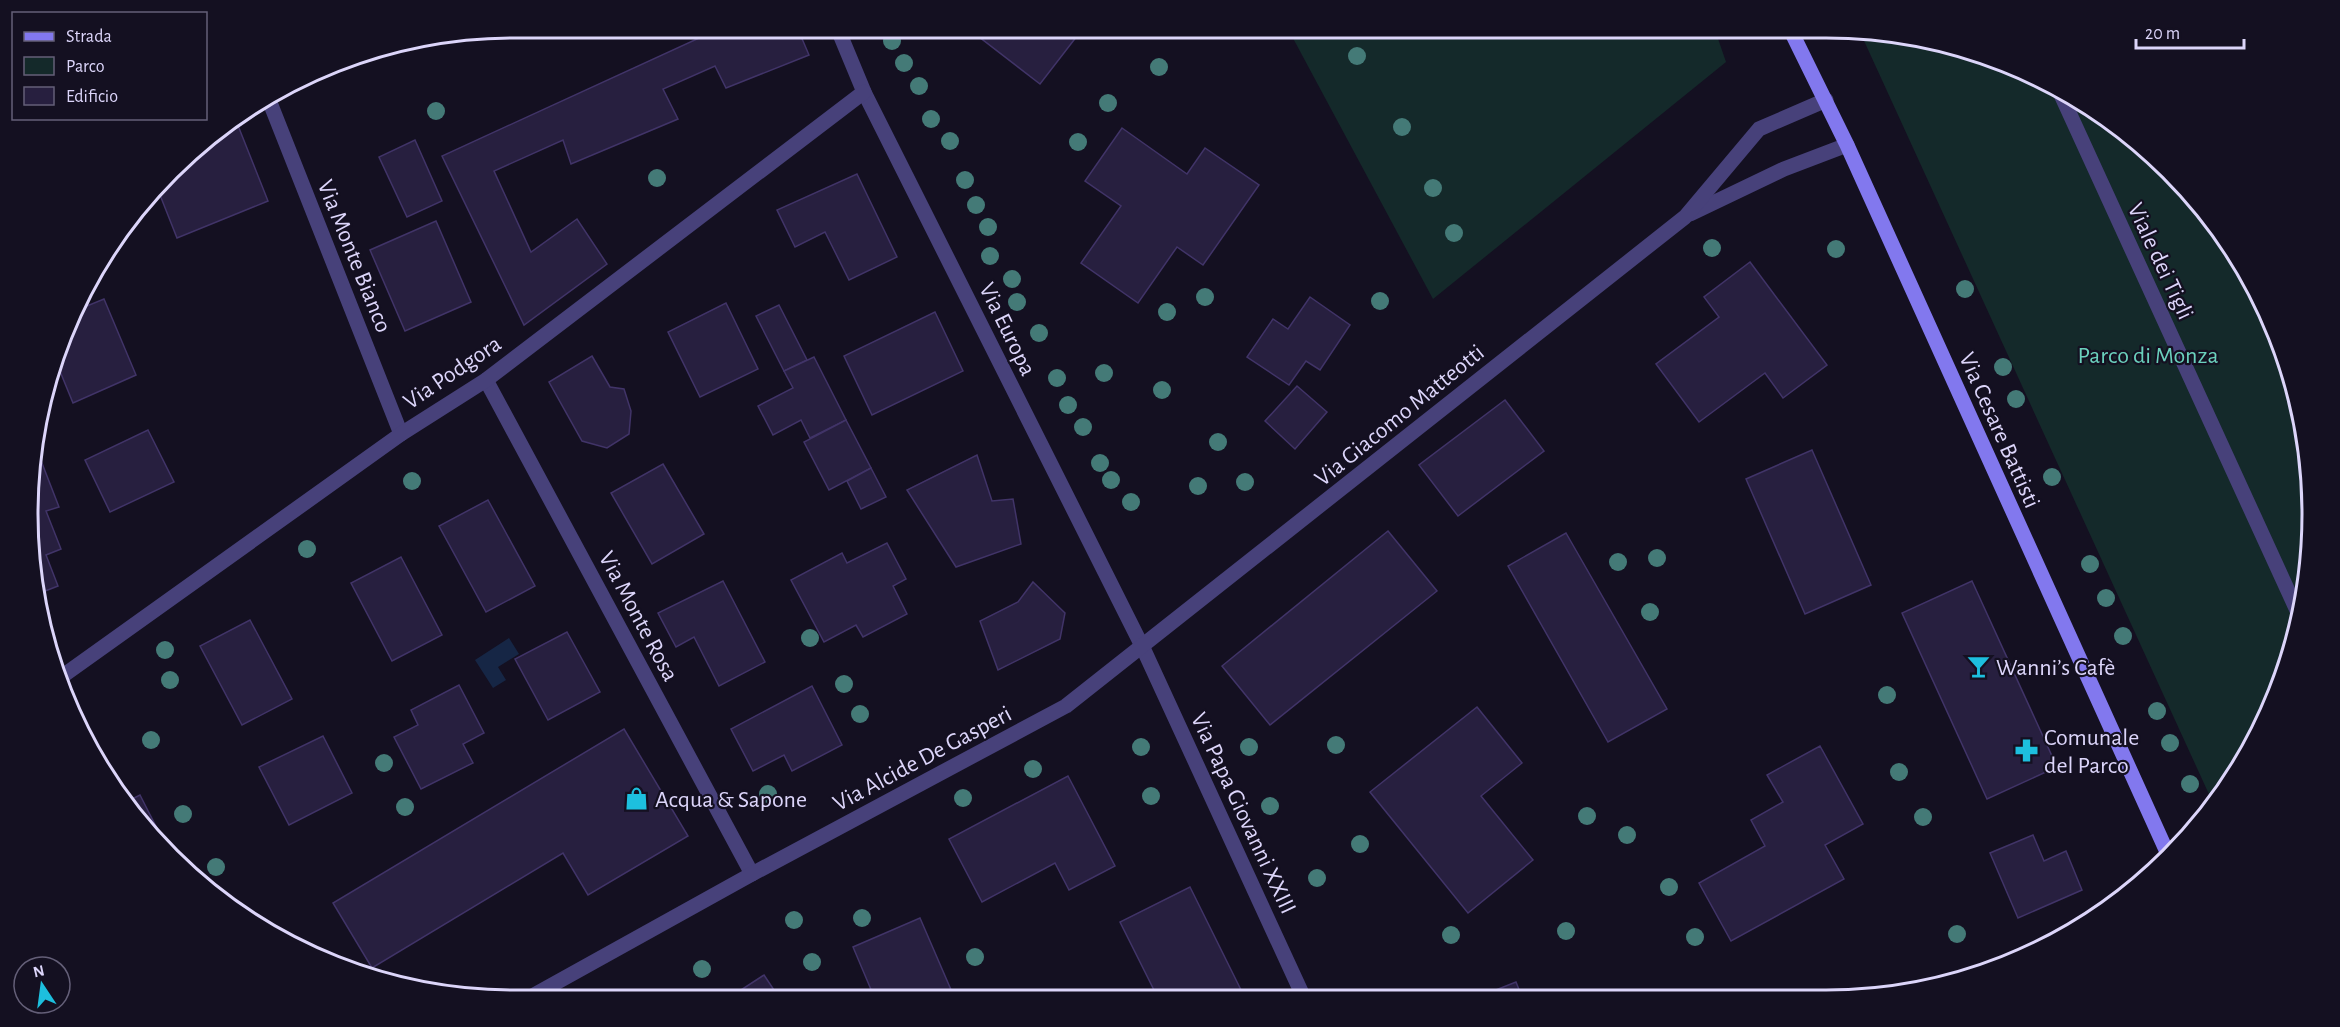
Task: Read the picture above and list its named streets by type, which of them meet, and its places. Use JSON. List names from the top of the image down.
{
  "streets": {
    "main road": ["Via Cesare Battisti"],
    "street": [
      "Via Monte Bianco",
      "Viale dei Tigli",
      "Via Europa",
      "Via Podgora",
      "Via Giacomo Matteotti",
      "Via Monte Rosa",
      "Via Alcide De Gasperi",
      "Via Papa Giovanni XXIII"
    ]
  },
  "crossings": [
    ["Via Monte Bianco", "Via Podgora"],
    ["Via Europa", "Via Podgora"],
    ["Via Europa", "Via Giacomo Matteotti"],
    ["Via Europa", "Via Alcide De Gasperi"],
    ["Via Europa", "Via Papa Giovanni XXIII"],
    ["Via Podgora", "Via Monte Rosa"],
    ["Via Giacomo Matteotti", "Via Cesare Battisti"],
    ["Via Giacomo Matteotti", "Via Alcide De Gasperi"],
    ["Via Giacomo Matteotti", "Via Papa Giovanni XXIII"],
    ["Via Monte Rosa", "Via Alcide De Gasperi"],
    ["Via Alcide De Gasperi", "Via Papa Giovanni XXIII"]
  ],
  "parks": ["Parco di Monza"],
  "places": {
    "bar": ["Wanni’s Cafè"],
    "pharmacy": ["Comunale del Parco"],
    "shop": ["Acqua & Sapone"]
  },
  "legend": ["Strada", "Parco", "Edificio"],
  "scale_bar": "20 m",
  "north": "top"
}
